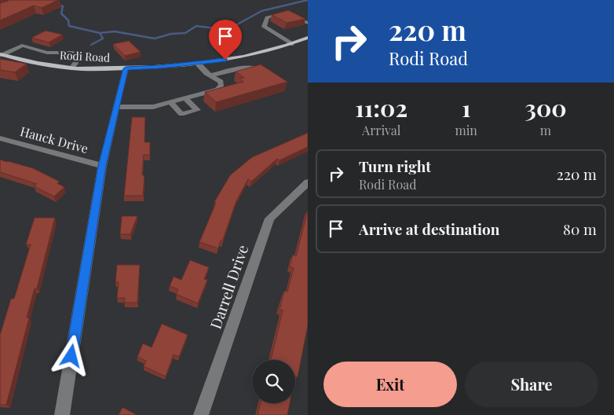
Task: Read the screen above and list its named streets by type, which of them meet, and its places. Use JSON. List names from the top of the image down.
{
  "streets": {
    "main road": ["Rodi Road"],
    "street": ["Hauck Drive", "Darrell Drive"]
  },
  "page": {
    "turn": ["220 m", "Rodi Road"],
    "eta": [
      "11:02",
      "Arrival",
      "1",
      "min",
      "300",
      "m"
    ],
    "list": [
      {
        "name": "Turn right",
        "note": "Rodi Road",
        "value": "220 m"
      },
      {
        "name": "Arrive at destination",
        "value": "80 m"
      }
    ],
    "buttons": ["Exit", "Share"]
  }
}
